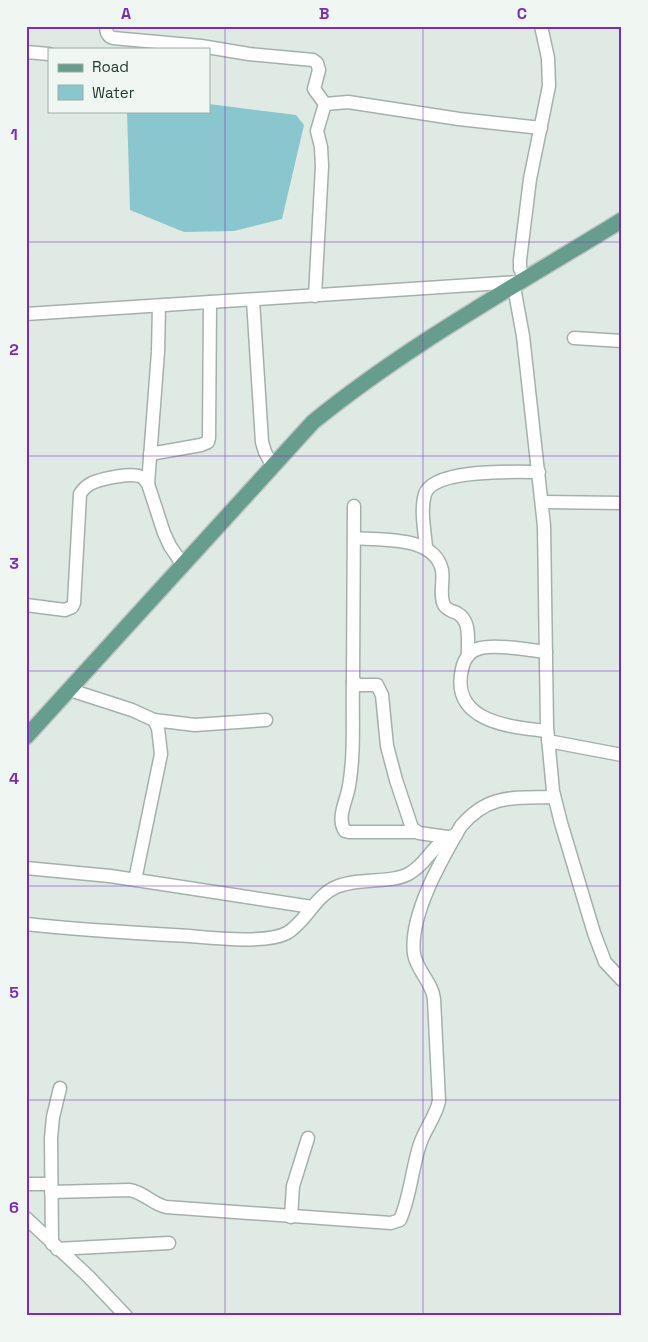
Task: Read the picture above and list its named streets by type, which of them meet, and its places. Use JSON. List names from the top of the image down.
{
  "legend": ["Road", "Water"],
  "grid": {
    "columns": ["A", "B", "C"],
    "rows": [
      "1",
      "2",
      "3",
      "4",
      "5",
      "6"
    ]
  }
}
